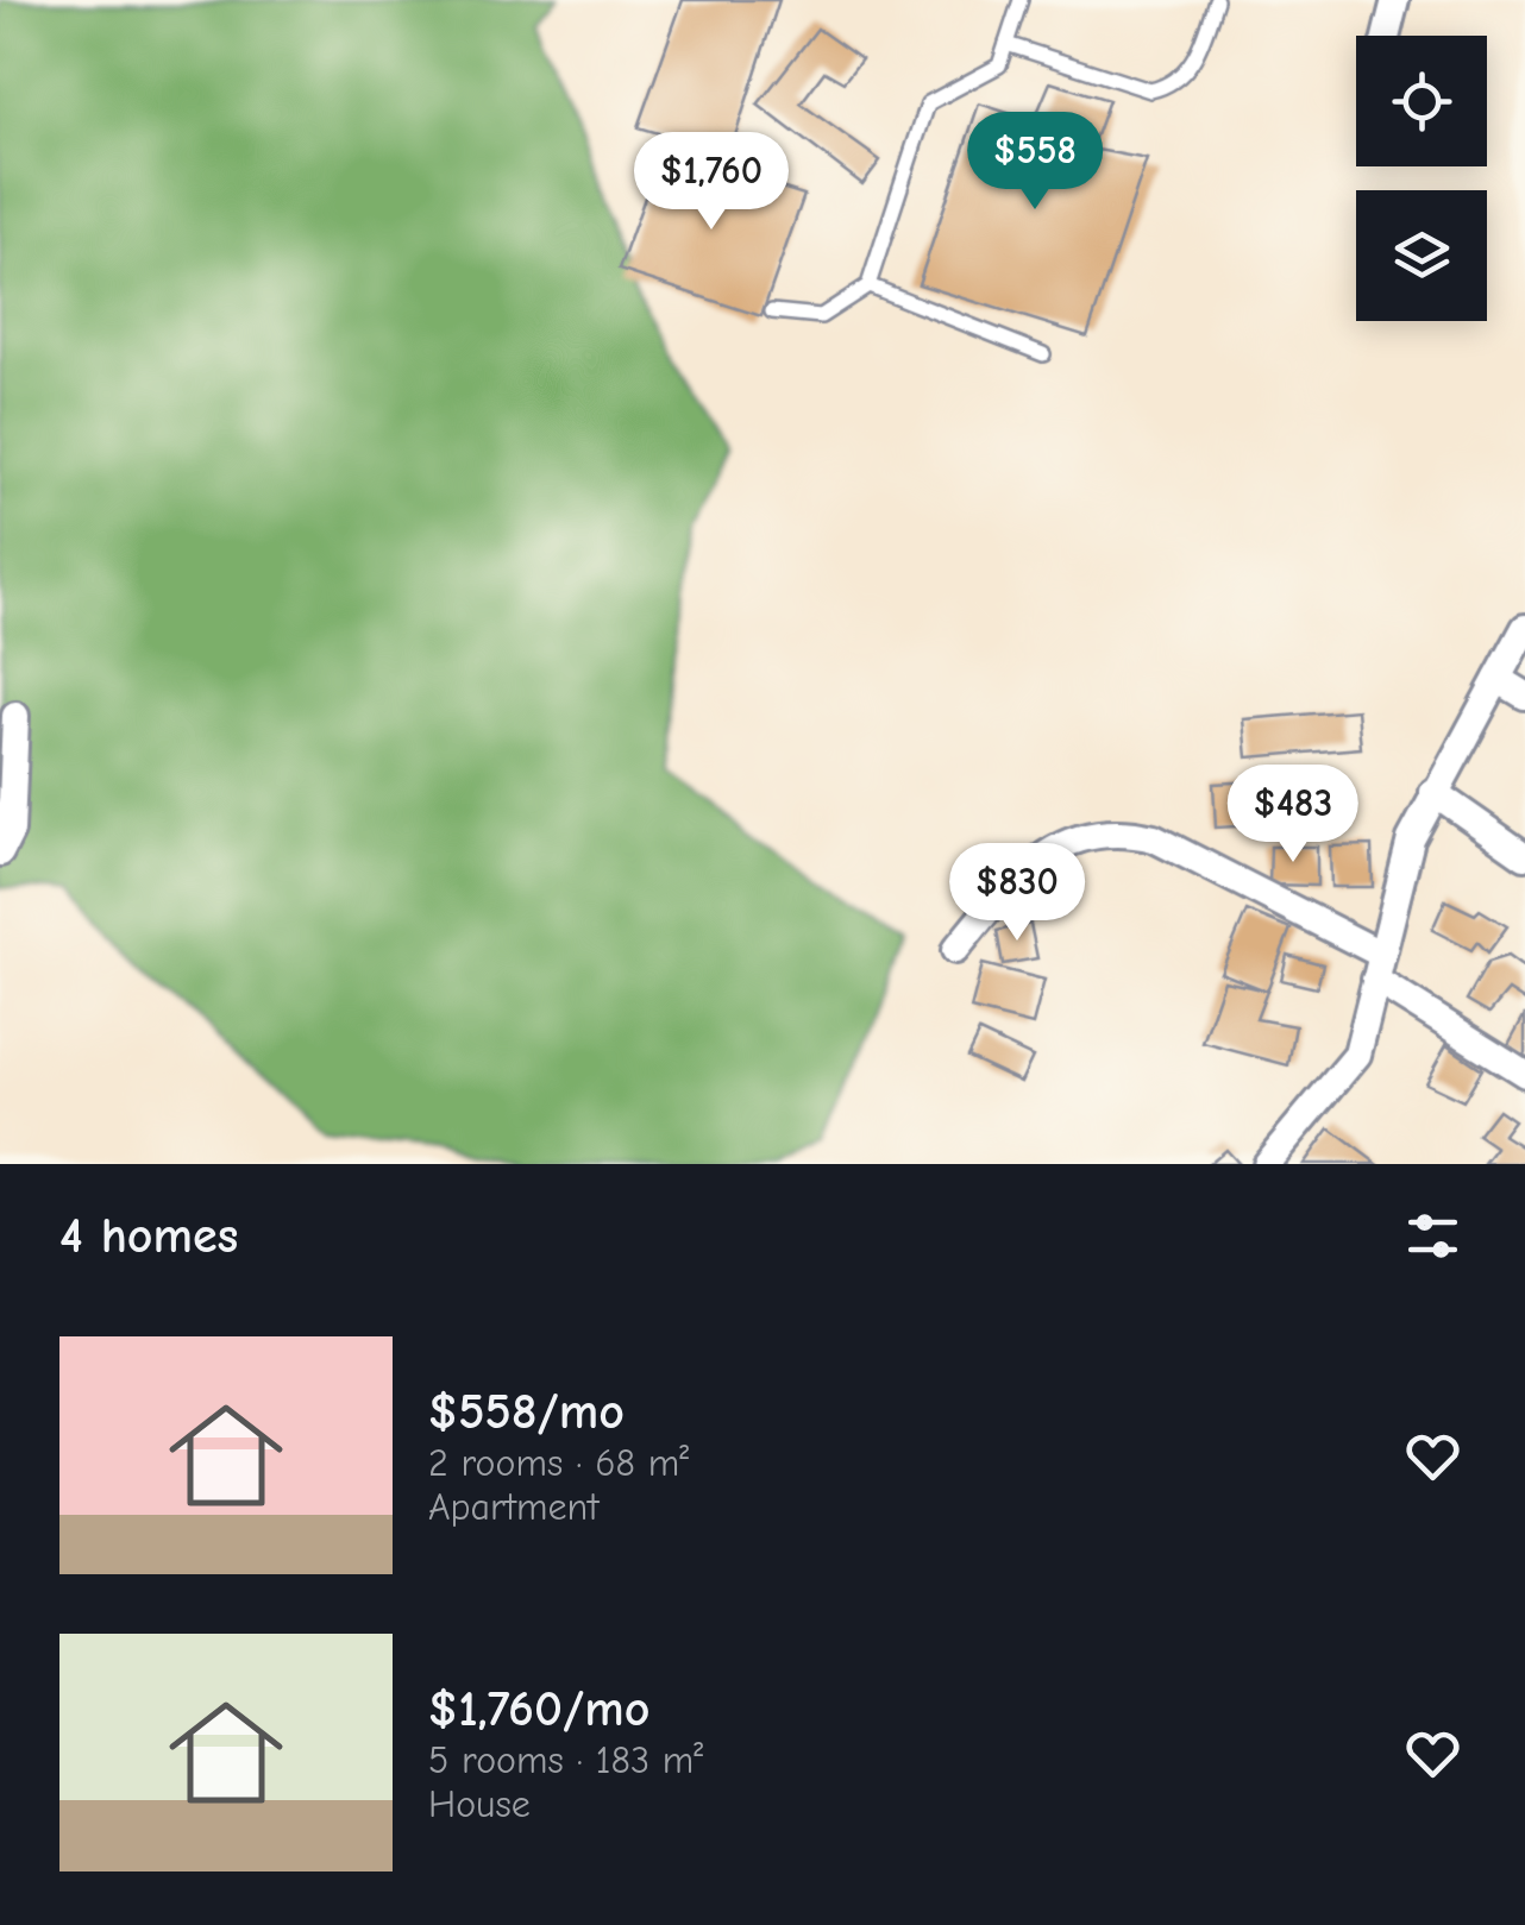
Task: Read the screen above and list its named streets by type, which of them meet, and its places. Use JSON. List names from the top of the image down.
{
  "page": {
    "price": [
      "$558",
      "$1,760",
      "$483",
      "$830"
    ],
    "heading": "4 homes",
    "list": [
      {
        "name": "$558/mo",
        "note": "2 rooms · 68 m² · Apartment"
      },
      {
        "name": "$1,760/mo",
        "note": "5 rooms · 183 m² · House"
      }
    ]
  }
}
